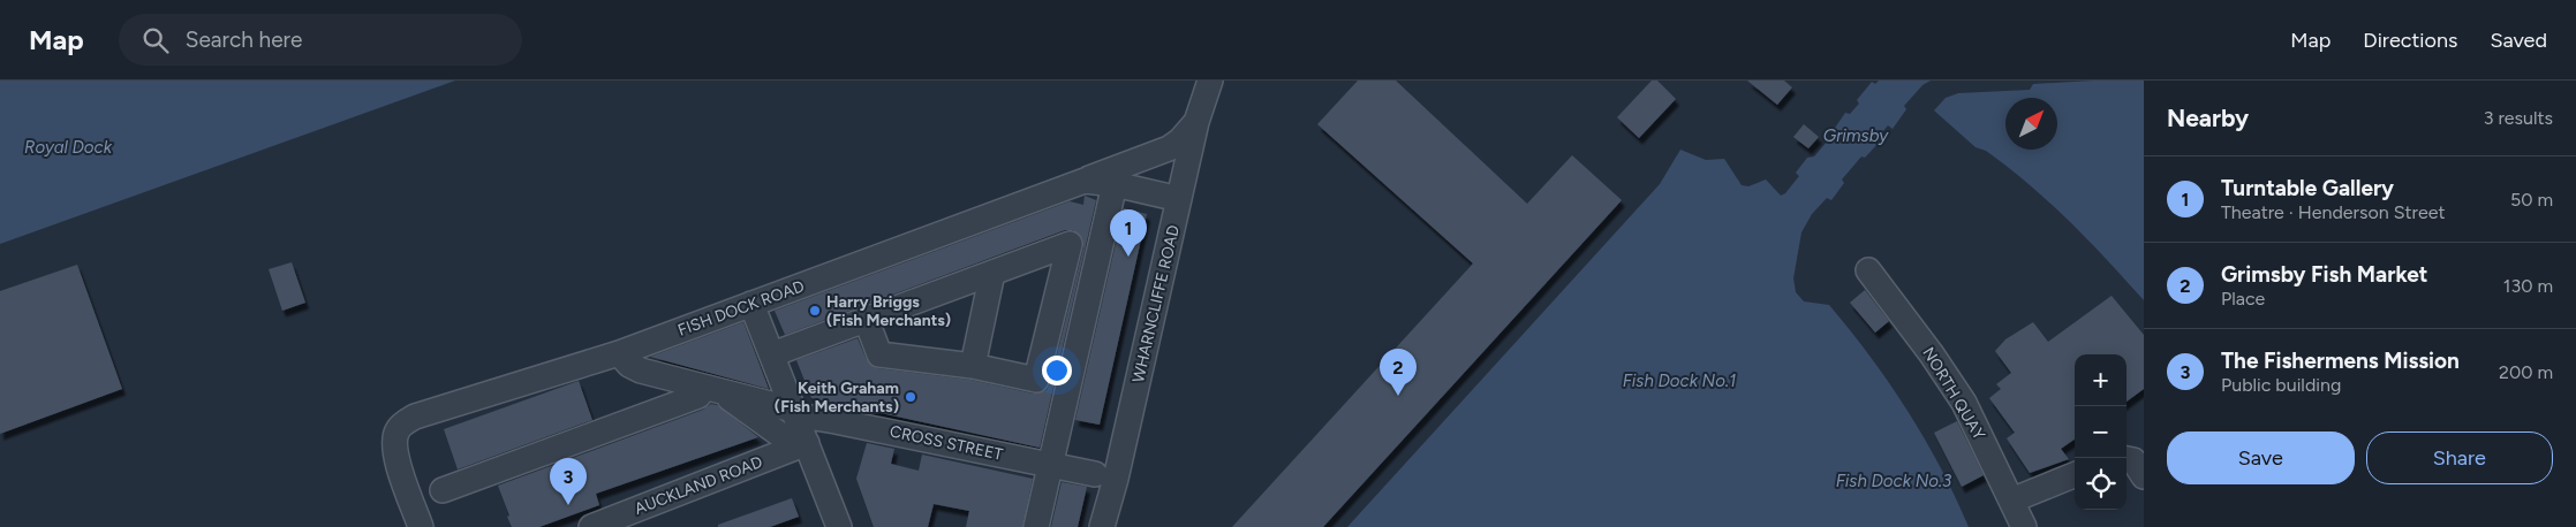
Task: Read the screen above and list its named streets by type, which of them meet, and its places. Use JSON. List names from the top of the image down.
{
  "streets": {
    "street": [
      "WHARNCLIFFE ROAD",
      "FISH DOCK ROAD",
      "NORTH QUAY",
      "CROSS STREET",
      "AUCKLAND ROAD"
    ]
  },
  "crossings": [
    ["WHARNCLIFFE ROAD", "FISH DOCK ROAD"],
    ["FISH DOCK ROAD", "CROSS STREET"],
    ["CROSS STREET", "AUCKLAND ROAD"]
  ],
  "water": [
    "Grimsby",
    "Royal Dock",
    "Fish Dock No.1",
    "Fish Dock No.3"
  ],
  "places": ["Harry Briggs (Fish Merchants)", "Keith Graham (Fish Merchants)"],
  "north": "top right",
  "page": {
    "header": "Map",
    "search": "Search here",
    "nav": ["Map", "Directions", "Saved"],
    "heading": ["Nearby", "3 results"],
    "list": [
      {
        "mark": "1",
        "name": "Turntable Gallery",
        "note": "Theatre · Henderson Street",
        "value": "50 m"
      },
      {
        "mark": "2",
        "name": "Grimsby Fish Market",
        "note": "Place",
        "value": "130 m"
      },
      {
        "mark": "3",
        "name": "The Fishermens Mission",
        "note": "Public building",
        "value": "200 m"
      }
    ],
    "pins": ["1", "2", "3"],
    "map_buttons": ["+", "−"],
    "buttons": ["Save", "Share"]
  }
}
